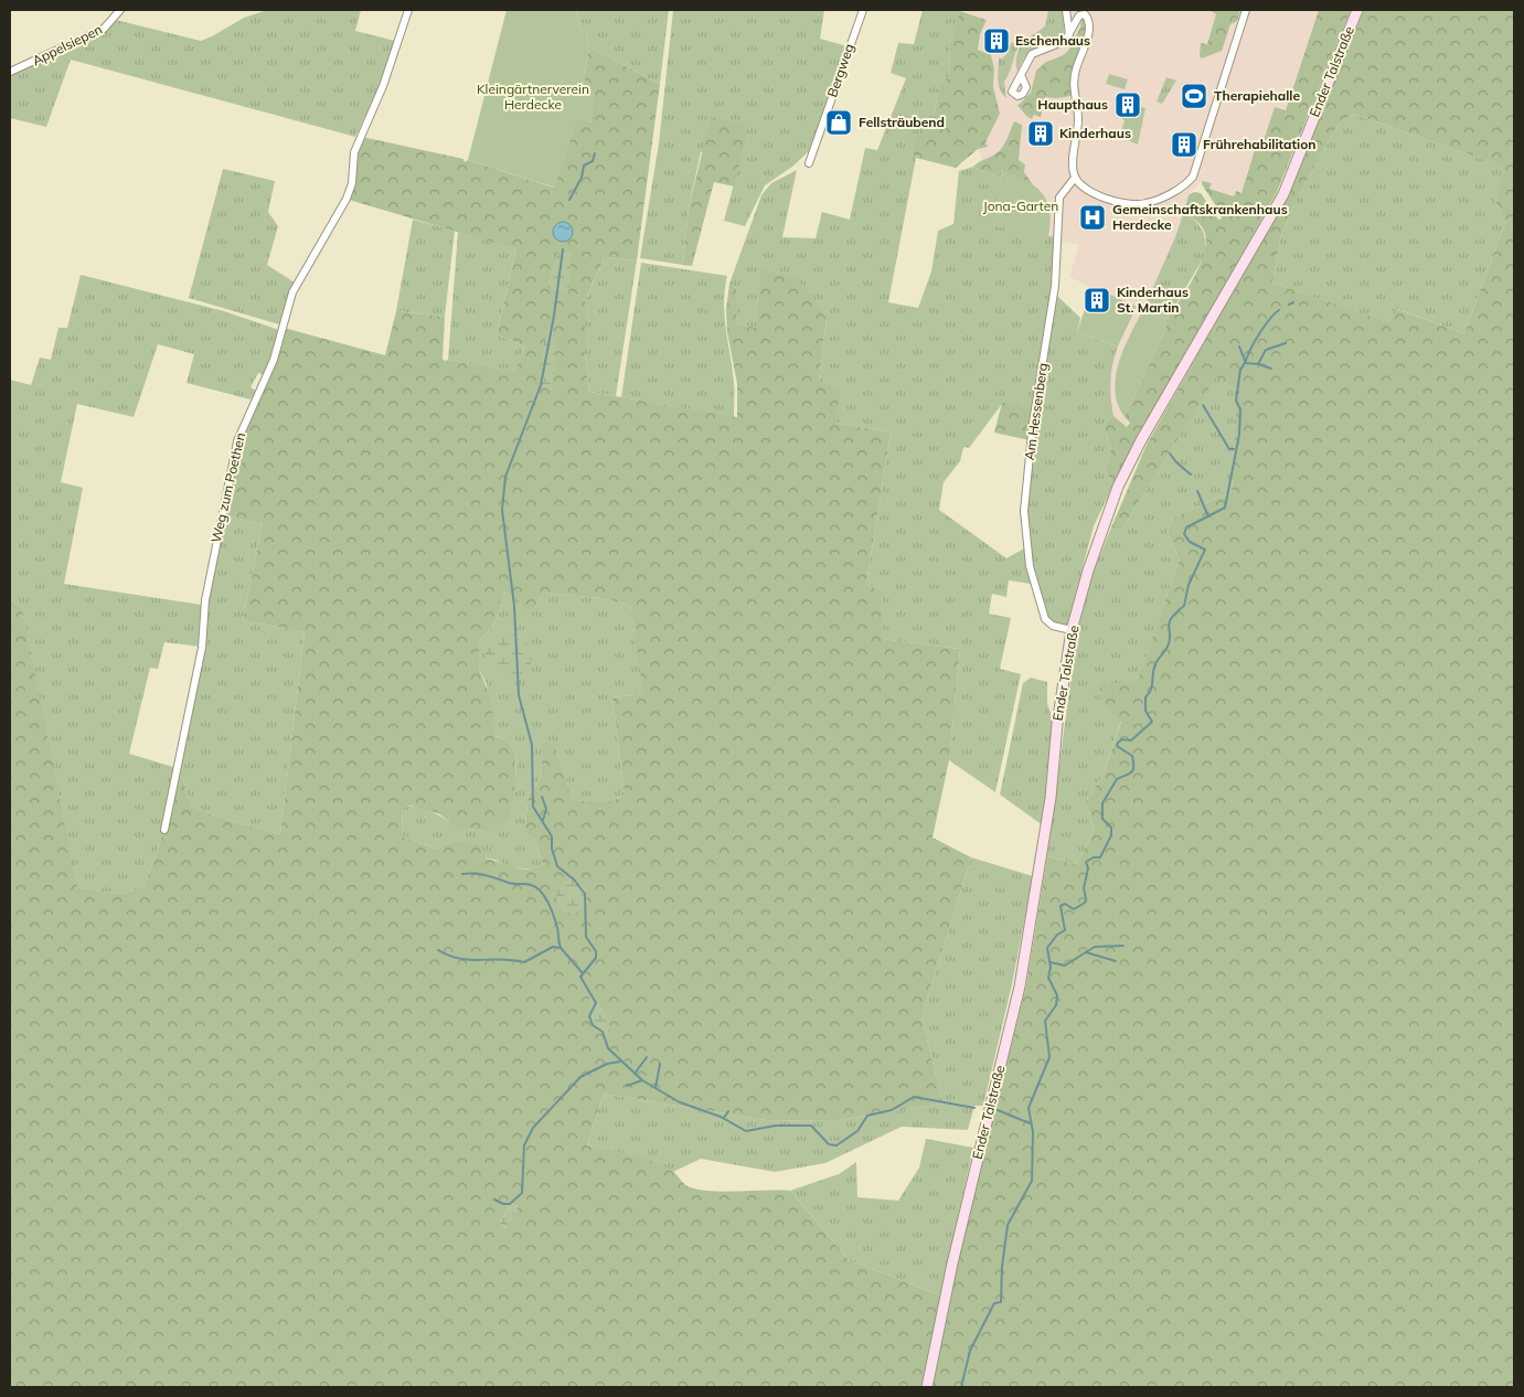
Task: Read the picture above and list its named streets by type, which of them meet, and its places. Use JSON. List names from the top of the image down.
{
  "streets": {
    "main road": ["Ender Talstraße"],
    "street": [
      "Appelsiepen",
      "Bergweg",
      "Am Hessenberg",
      "Weg zum Poethen"
    ]
  },
  "crossings": [
    ["Ender Talstraße", "Am Hessenberg"]
  ],
  "parks": ["Kleingärtnerverein Herdecke", "Jona-Garten"],
  "places": {
    "building": [
      "Eschenhaus",
      "Haupthaus",
      "Kinderhaus",
      "Frührehabilitation",
      "Kinderhaus St. Martin"
    ],
    "sports": ["Therapiehalle"],
    "shop": ["Fellsträubend"],
    "hospital": ["Gemeinschaftskrankenhaus Herdecke"]
  }
}
